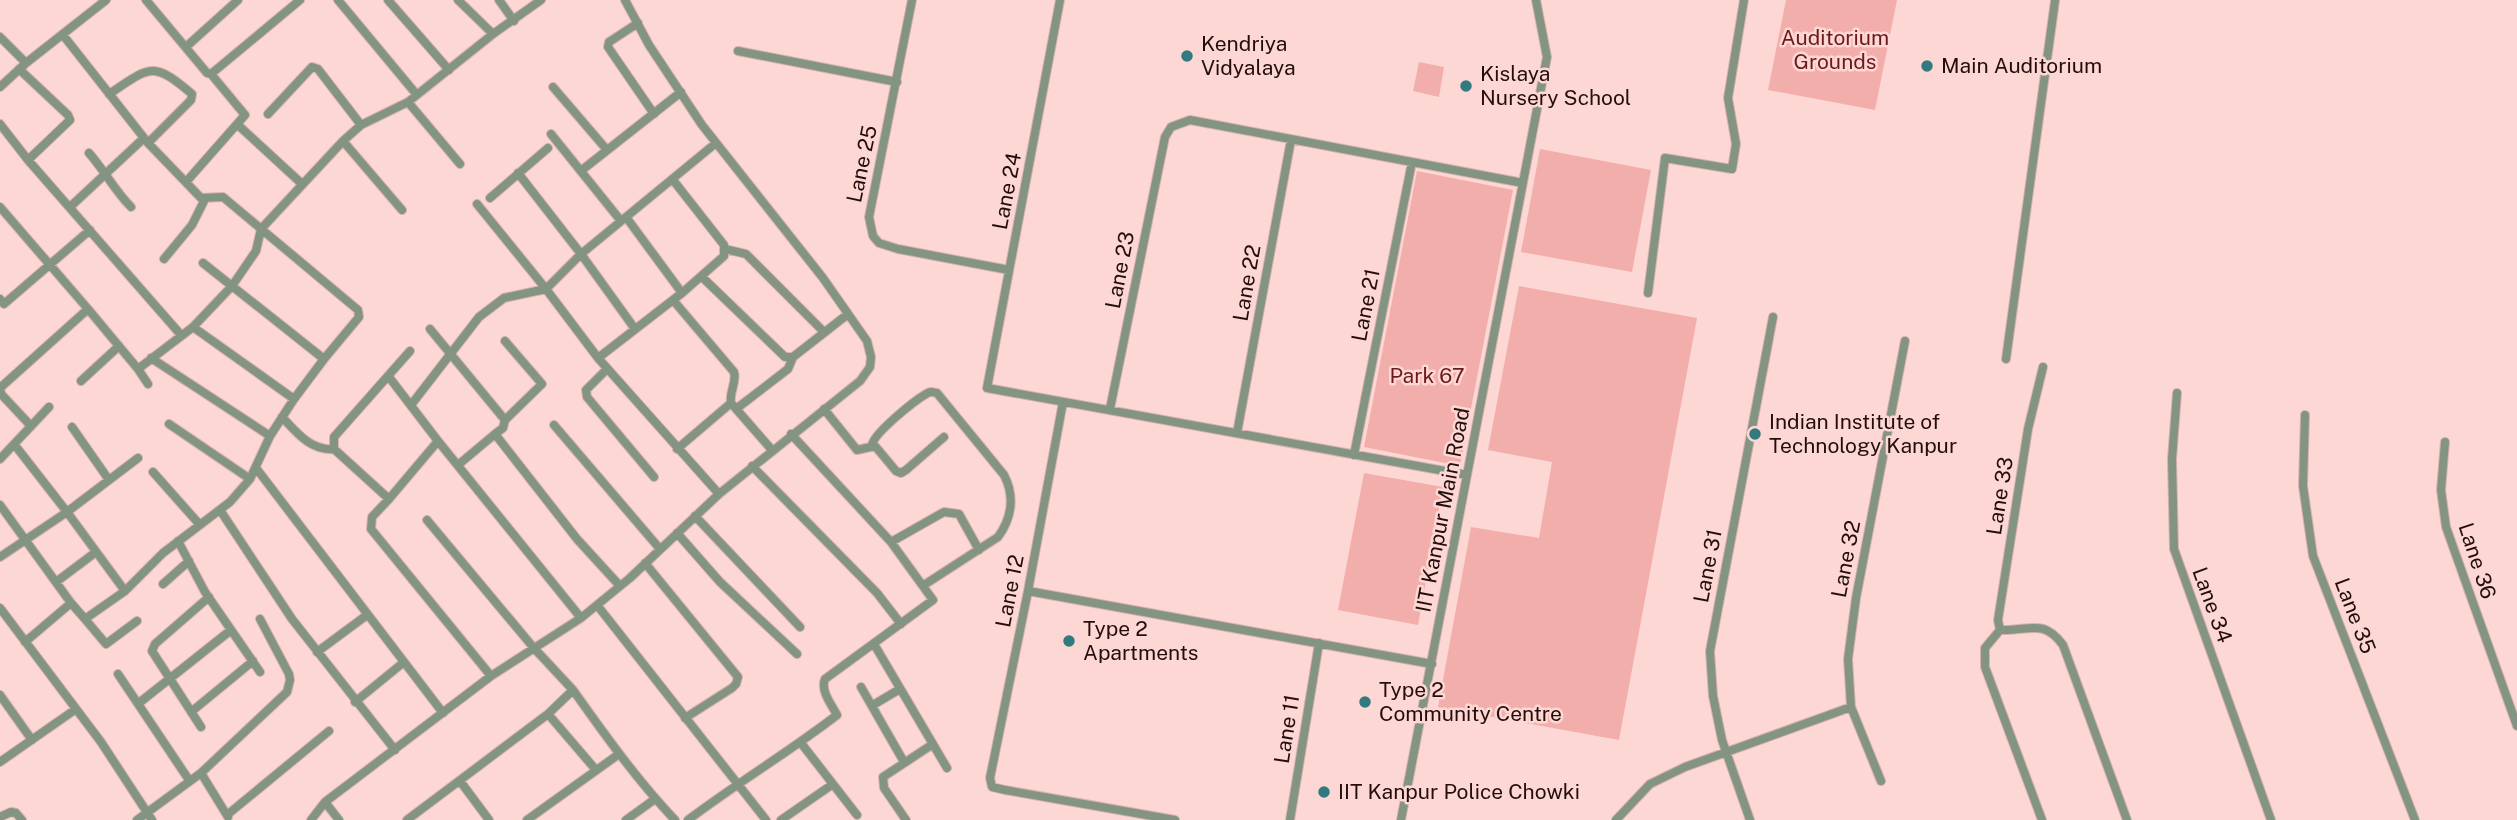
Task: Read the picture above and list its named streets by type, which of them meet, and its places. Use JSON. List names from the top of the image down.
{
  "streets": {
    "street": [
      "Lane 25",
      "Lane 24",
      "Lane 23",
      "Lane 22",
      "Lane 21",
      "Lane 33",
      "IIT Kanpur Main Road",
      "Lane 32",
      "Lane 36",
      "Lane 31",
      "Lane 12",
      "Lane 34",
      "Lane 35",
      "Lane 11"
    ]
  },
  "crossings": [
    ["Lane 25", "Lane 24"],
    ["Lane 24", "Lane 12"],
    ["Lane 23", "Lane 22"]
  ],
  "parks": ["Auditorium Grounds", "Park 67"],
  "places": [
    "Kendriya Vidyalaya",
    "Main Auditorium",
    "Kislaya Nursery School",
    "Indian Institute of Technology Kanpur",
    "Type 2 Apartments",
    "Type 2 Community Centre",
    "IIT Kanpur Police Chowki"
  ]
}
